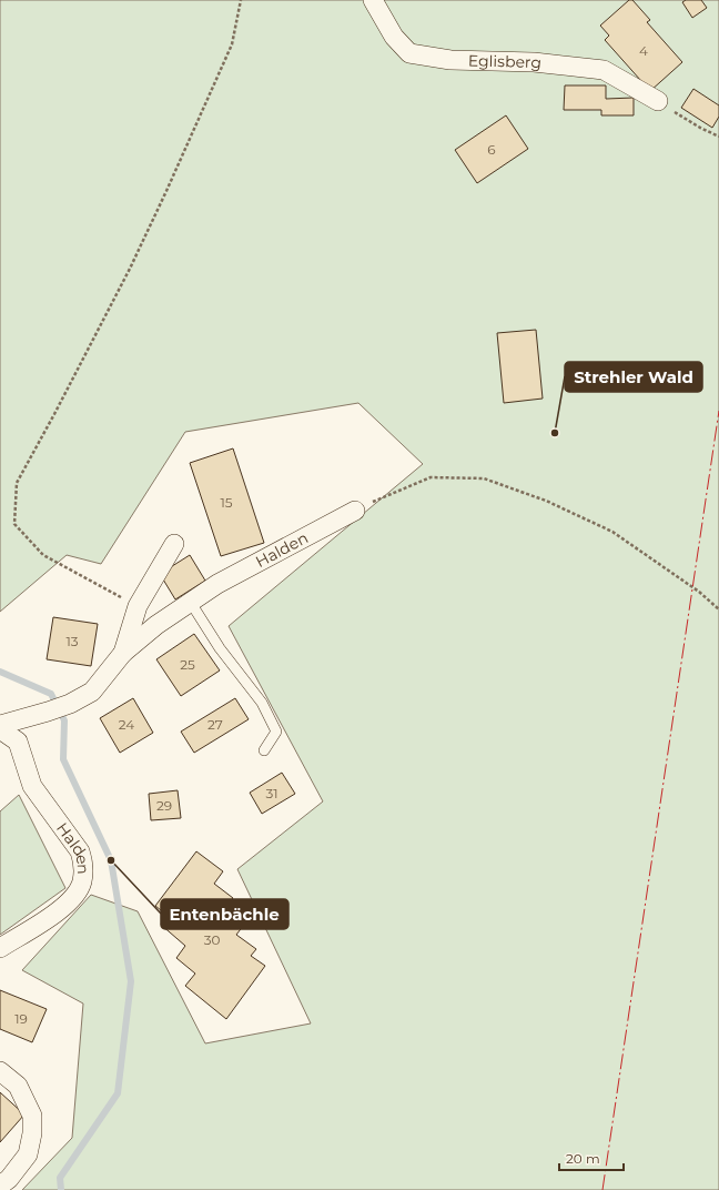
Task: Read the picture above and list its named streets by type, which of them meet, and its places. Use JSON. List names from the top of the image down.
{
  "streets": {
    "street": ["Eglisberg", "Halden"]
  },
  "places": ["Strehler Wald", "Entenbächle"],
  "house_numbers": [
    "4",
    "6",
    "15",
    "13",
    "25",
    "24",
    "27",
    "31",
    "29",
    "30",
    "19"
  ],
  "scale_bar": "20 m"
}
